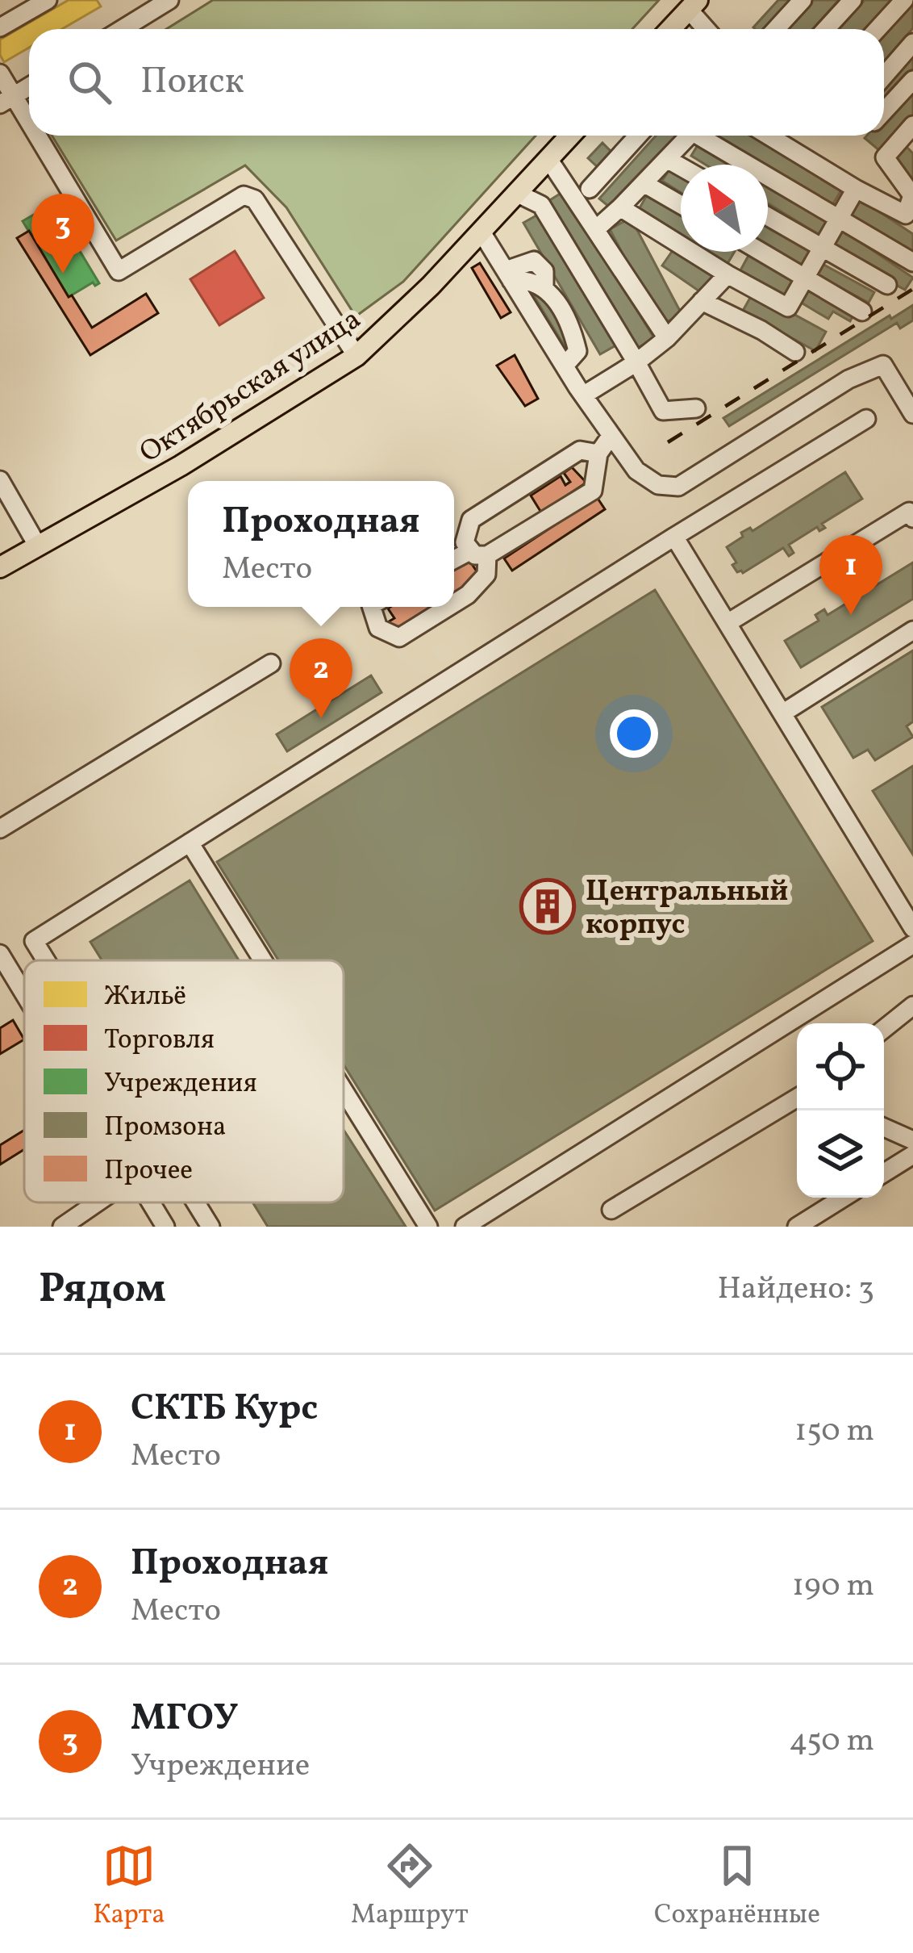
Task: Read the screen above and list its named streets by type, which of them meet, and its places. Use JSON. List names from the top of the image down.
{
  "streets": {
    "main road": ["Октябрьская улица"]
  },
  "places": {
    "building": ["Центральный корпус"]
  },
  "legend": [
    "Жильё",
    "Торговля",
    "Учреждения",
    "Промзона",
    "Прочее"
  ],
  "north": "top left",
  "page": {
    "search": "Поиск",
    "pins": ["3", "1", "2"],
    "popup": ["Проходная", "Место"],
    "heading": ["Рядом", "Найдено: 3"],
    "list": [
      {
        "mark": "1",
        "name": "СКТБ Курс",
        "note": "Место",
        "value": "150 m"
      },
      {
        "mark": "2",
        "name": "Проходная",
        "note": "Место",
        "value": "190 m"
      },
      {
        "mark": "3",
        "name": "МГОУ",
        "note": "Учреждение",
        "value": "450 m"
      }
    ],
    "nav": ["Карта", "Маршрут", "Сохранённые"]
  }
}
